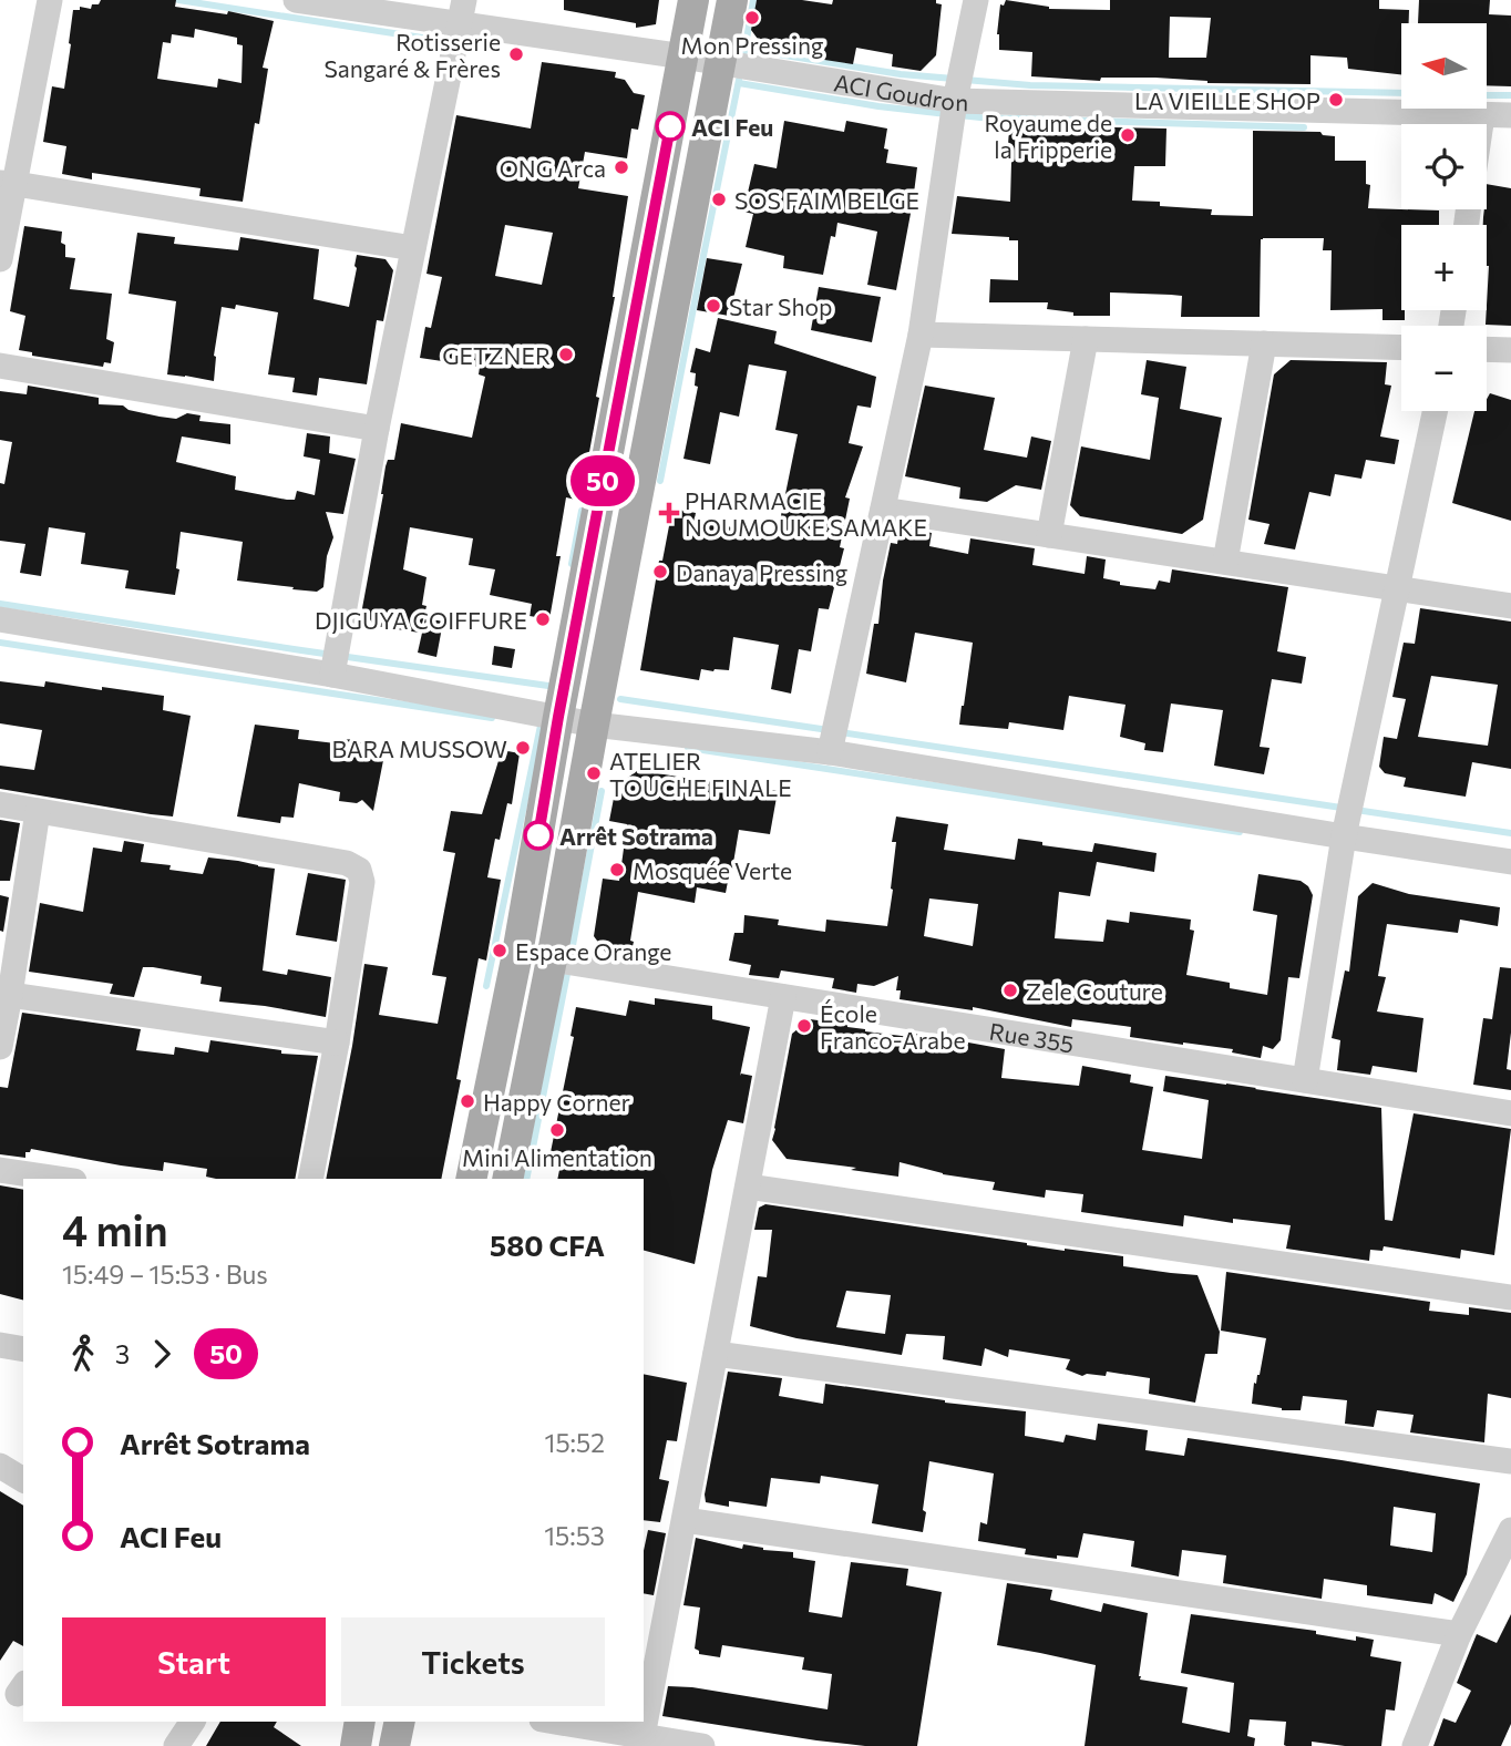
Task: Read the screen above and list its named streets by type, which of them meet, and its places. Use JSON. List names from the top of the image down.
{
  "streets": {
    "street": ["ACI Goudron", "Rue 355"]
  },
  "places": {
    "other": [
      "Mon Pressing",
      "Rotisserie Sangaré & Frères",
      "LA VIEILLE SHOP",
      "ACI Feu",
      "Royaume de la Fripperie",
      "ONG Arca",
      "SOS FAIM BELGE",
      "Star Shop",
      "GETZNER",
      "Danaya Pressing",
      "DJIGUYA COIFFURE",
      "BARA MUSSOW",
      "ATELIER TOUCHE FINALE",
      "Arrêt Sotrama",
      "Mosquée Verte",
      "Espace Orange",
      "Zele Couture",
      "École Franco-Arabe",
      "Happy Corner",
      "Mini Alimentation"
    ],
    "health": ["PHARMACIE NOUMOUKE SAMAKE"]
  },
  "lines": ["bus line 50"],
  "north": "left",
  "page": {
    "on_map": "50",
    "map_buttons": ["+", "−"],
    "heading": ["4 min", "15:49 – 15:53 · Bus", "580 CFA"],
    "legs": ["3", "50"],
    "list": [
      {
        "name": "Arrêt Sotrama",
        "value": "15:52"
      },
      {
        "name": "ACI Feu",
        "value": "15:53"
      }
    ],
    "buttons": ["Start", "Tickets"]
  }
}
